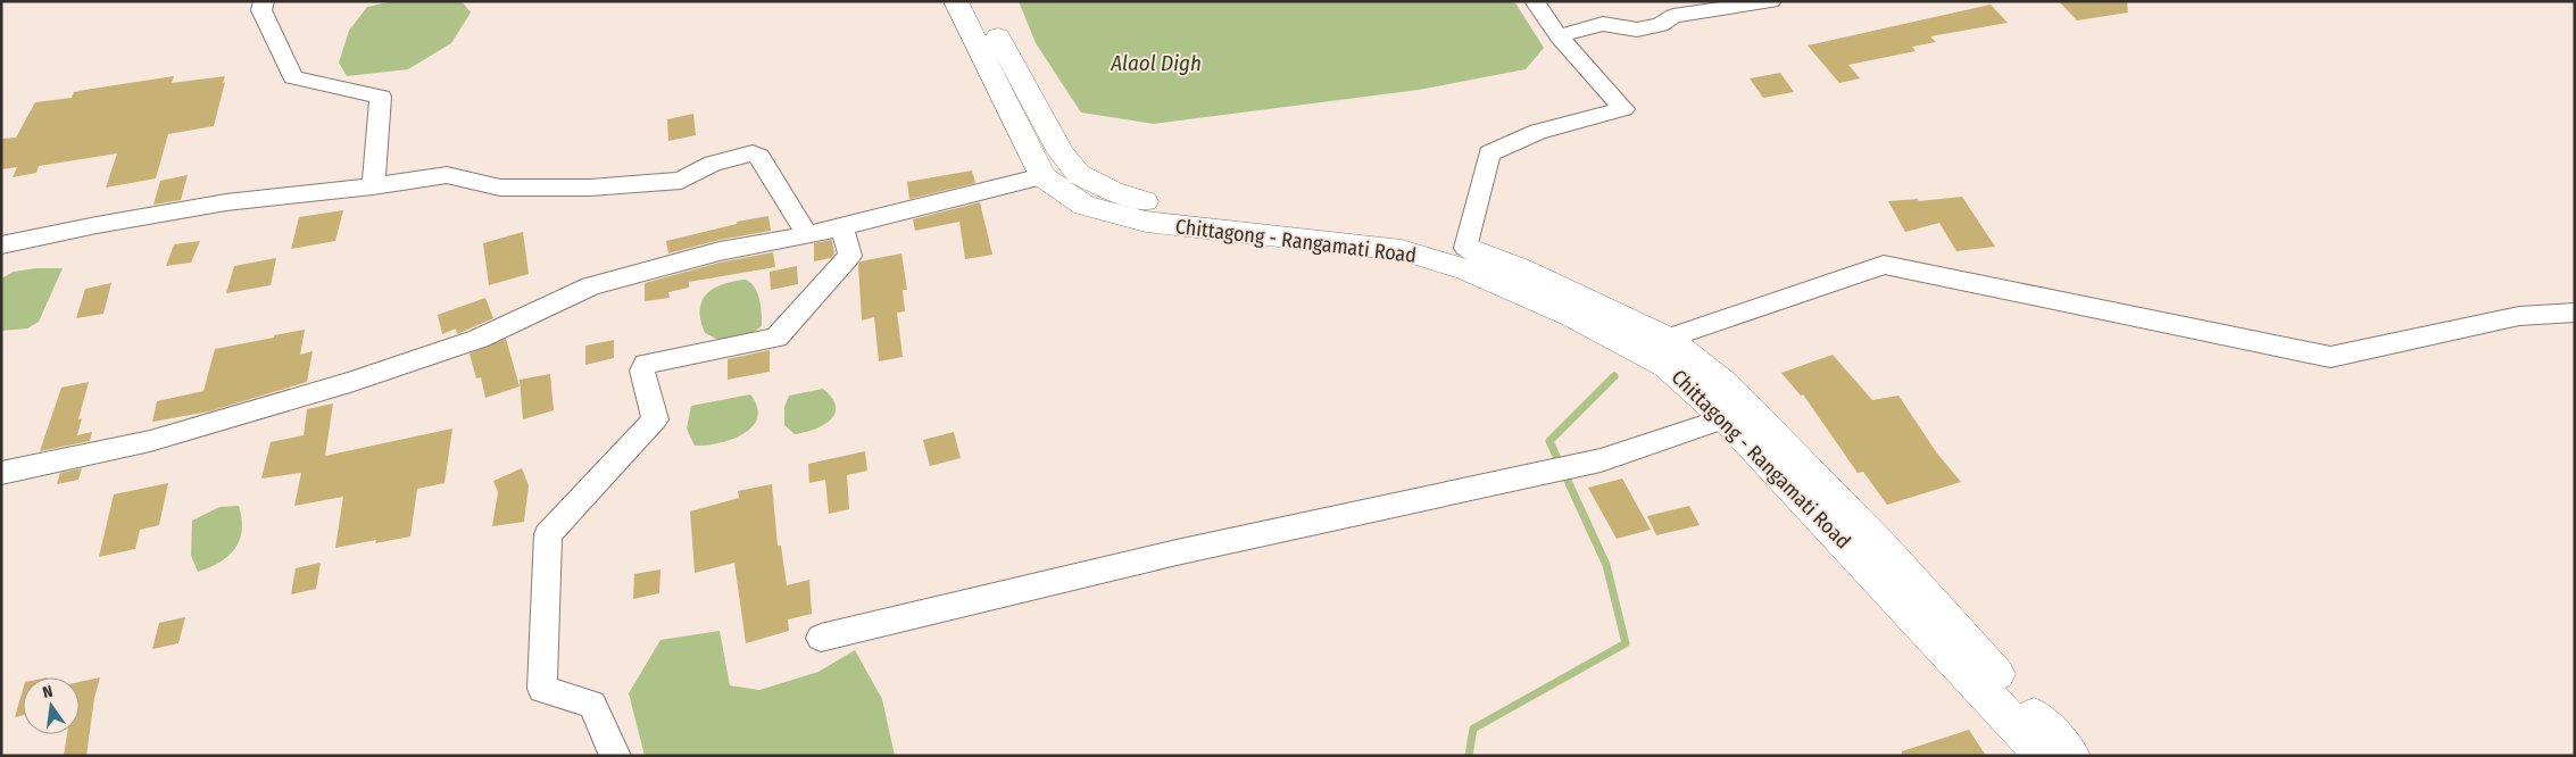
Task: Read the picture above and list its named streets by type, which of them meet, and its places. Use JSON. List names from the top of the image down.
{
  "streets": {
    "highway": ["Chittagong - Rangamati Road"]
  },
  "water": ["Alaol Digh"],
  "north": "top"
}
